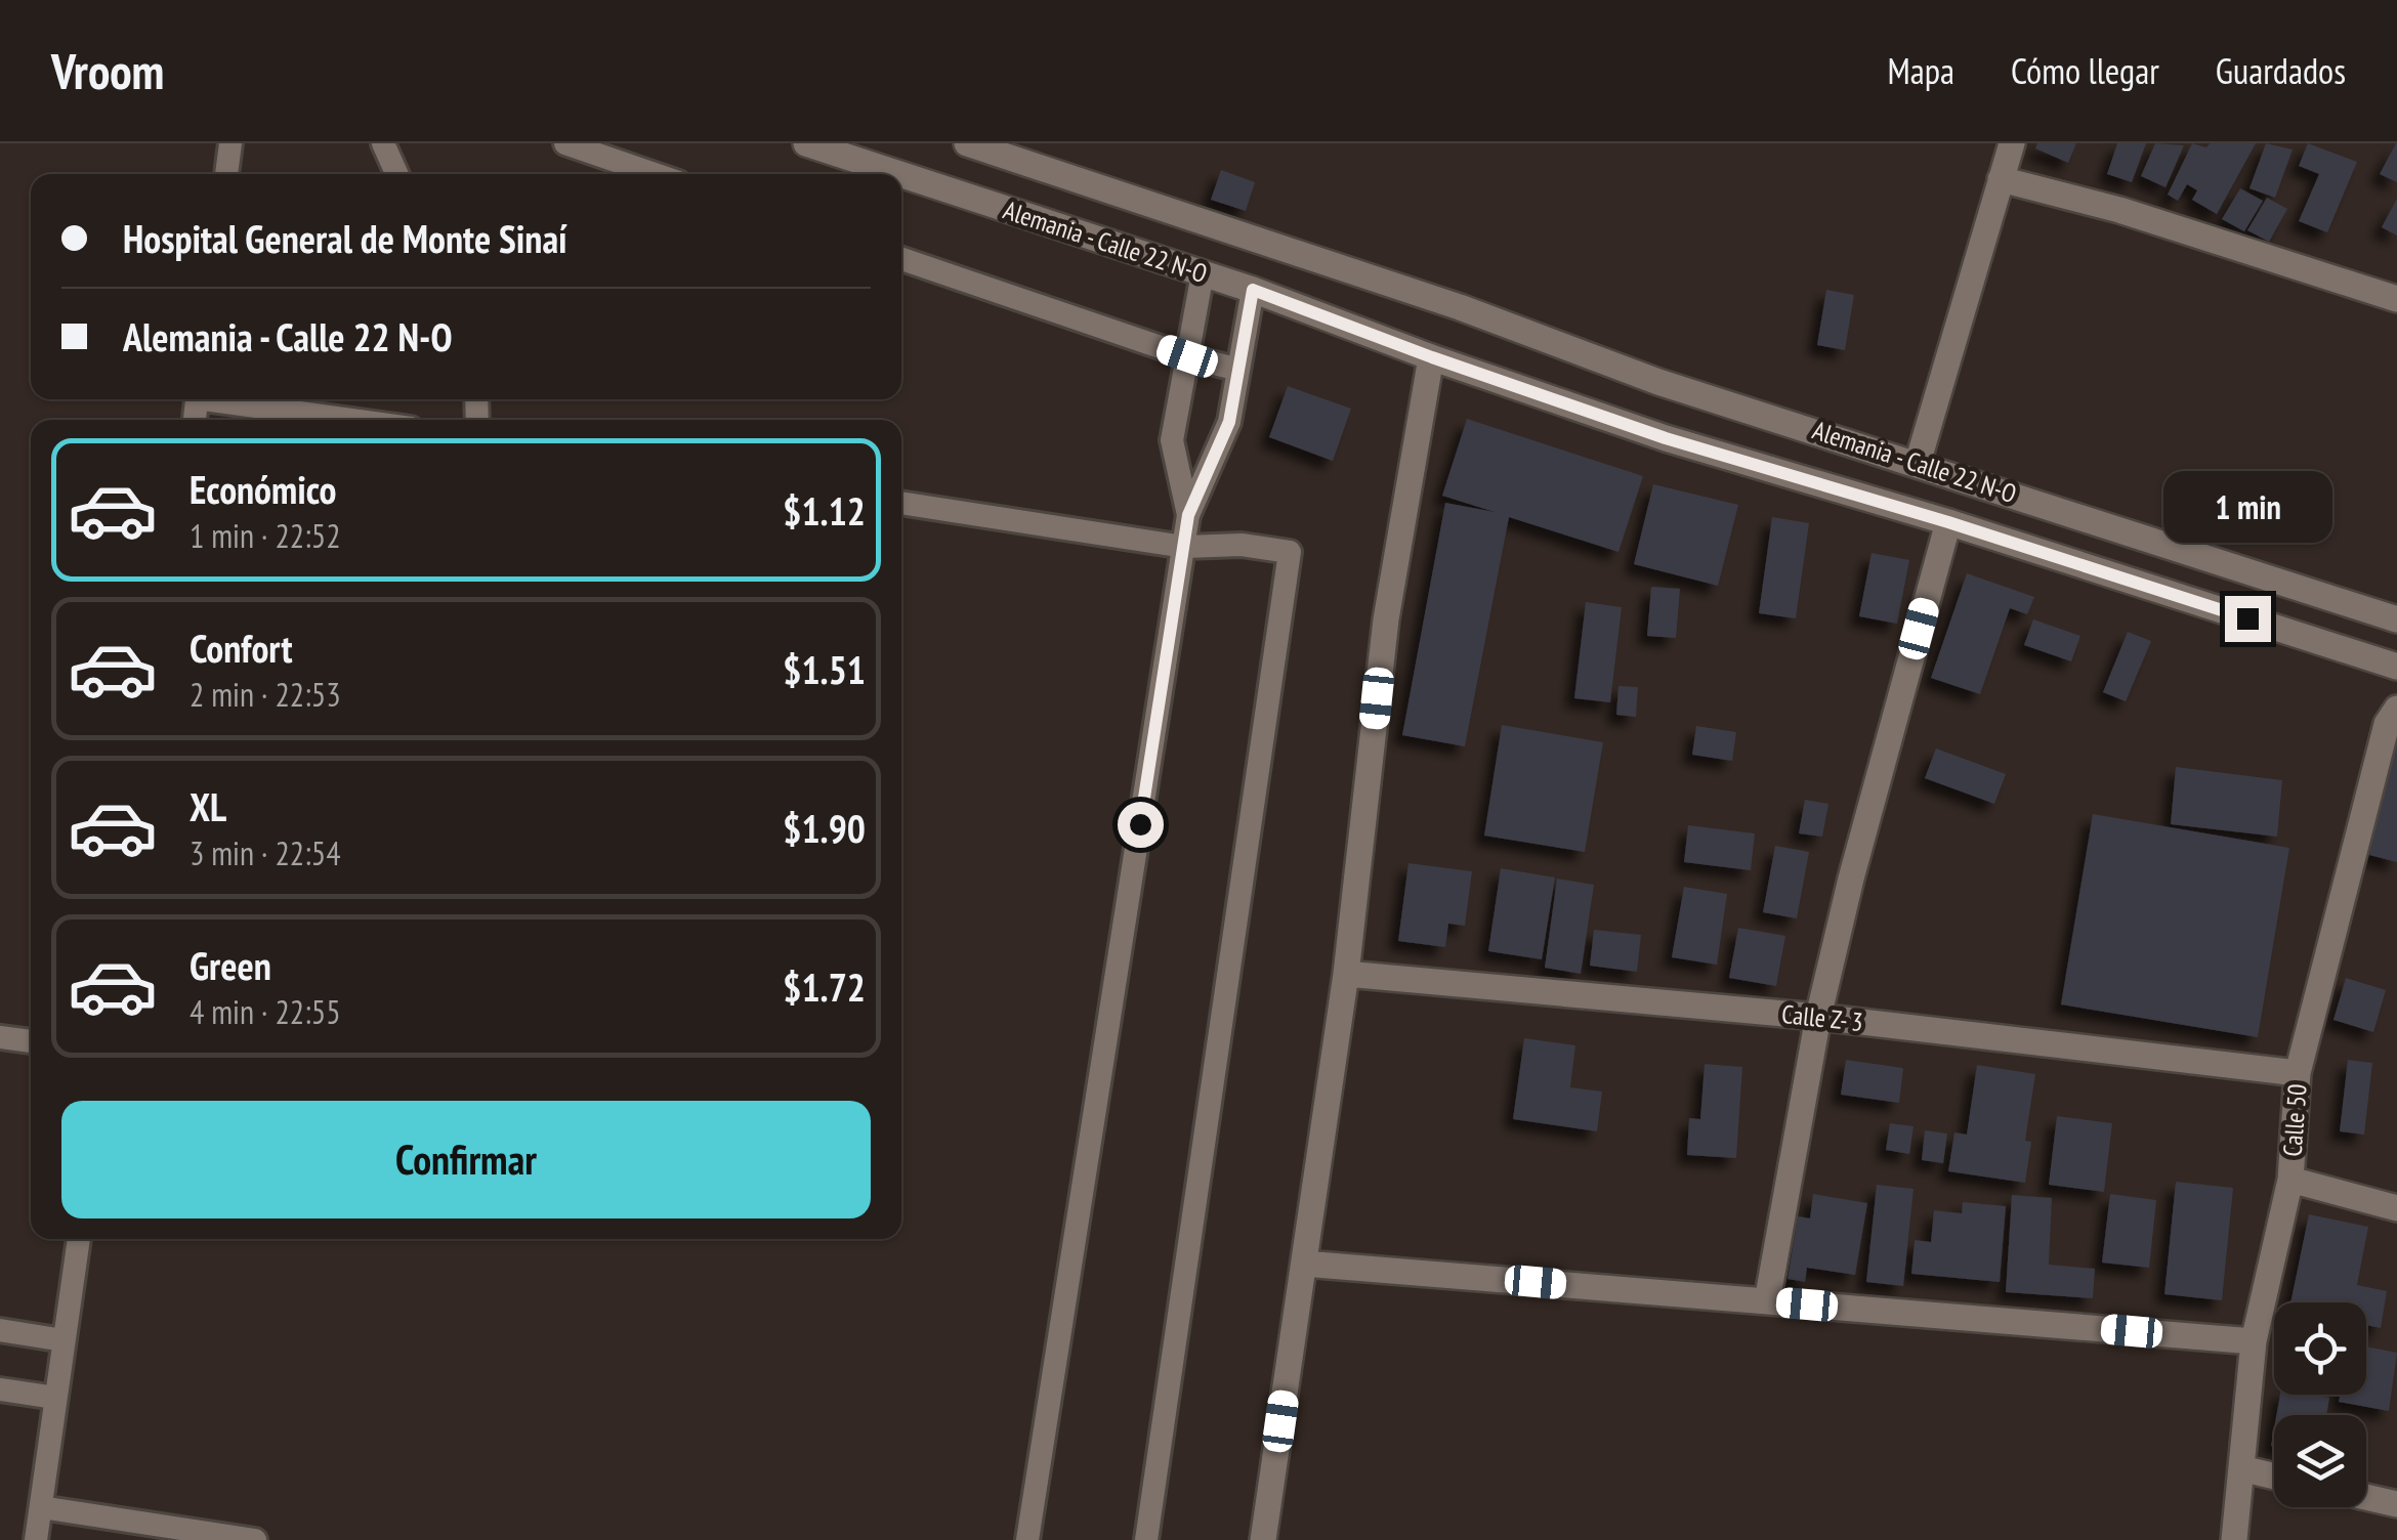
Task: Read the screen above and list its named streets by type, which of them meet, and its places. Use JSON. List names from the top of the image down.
{
  "streets": {
    "street": ["Alemania - Calle 22 N-O", "Calle Z- 3", "Calle 50"]
  },
  "crossings": [
    ["Calle Z- 3", "Calle 50"]
  ],
  "page": {
    "header": "Vroom",
    "nav": ["Mapa", "Cómo llegar", "Guardados"],
    "banner": ["Hospital General de Monte Sinaí", "Alemania - Calle 22 N-O"],
    "list": [
      {
        "name": "Económico",
        "note": "1 min · 22:52",
        "value": "$1.12"
      },
      {
        "name": "Confort",
        "note": "2 min · 22:53",
        "value": "$1.51"
      },
      {
        "name": "XL",
        "note": "3 min · 22:54",
        "value": "$1.90"
      },
      {
        "name": "Green",
        "note": "4 min · 22:55",
        "value": "$1.72"
      }
    ],
    "bubble": "1 min",
    "buttons": "Confirmar"
  }
}
